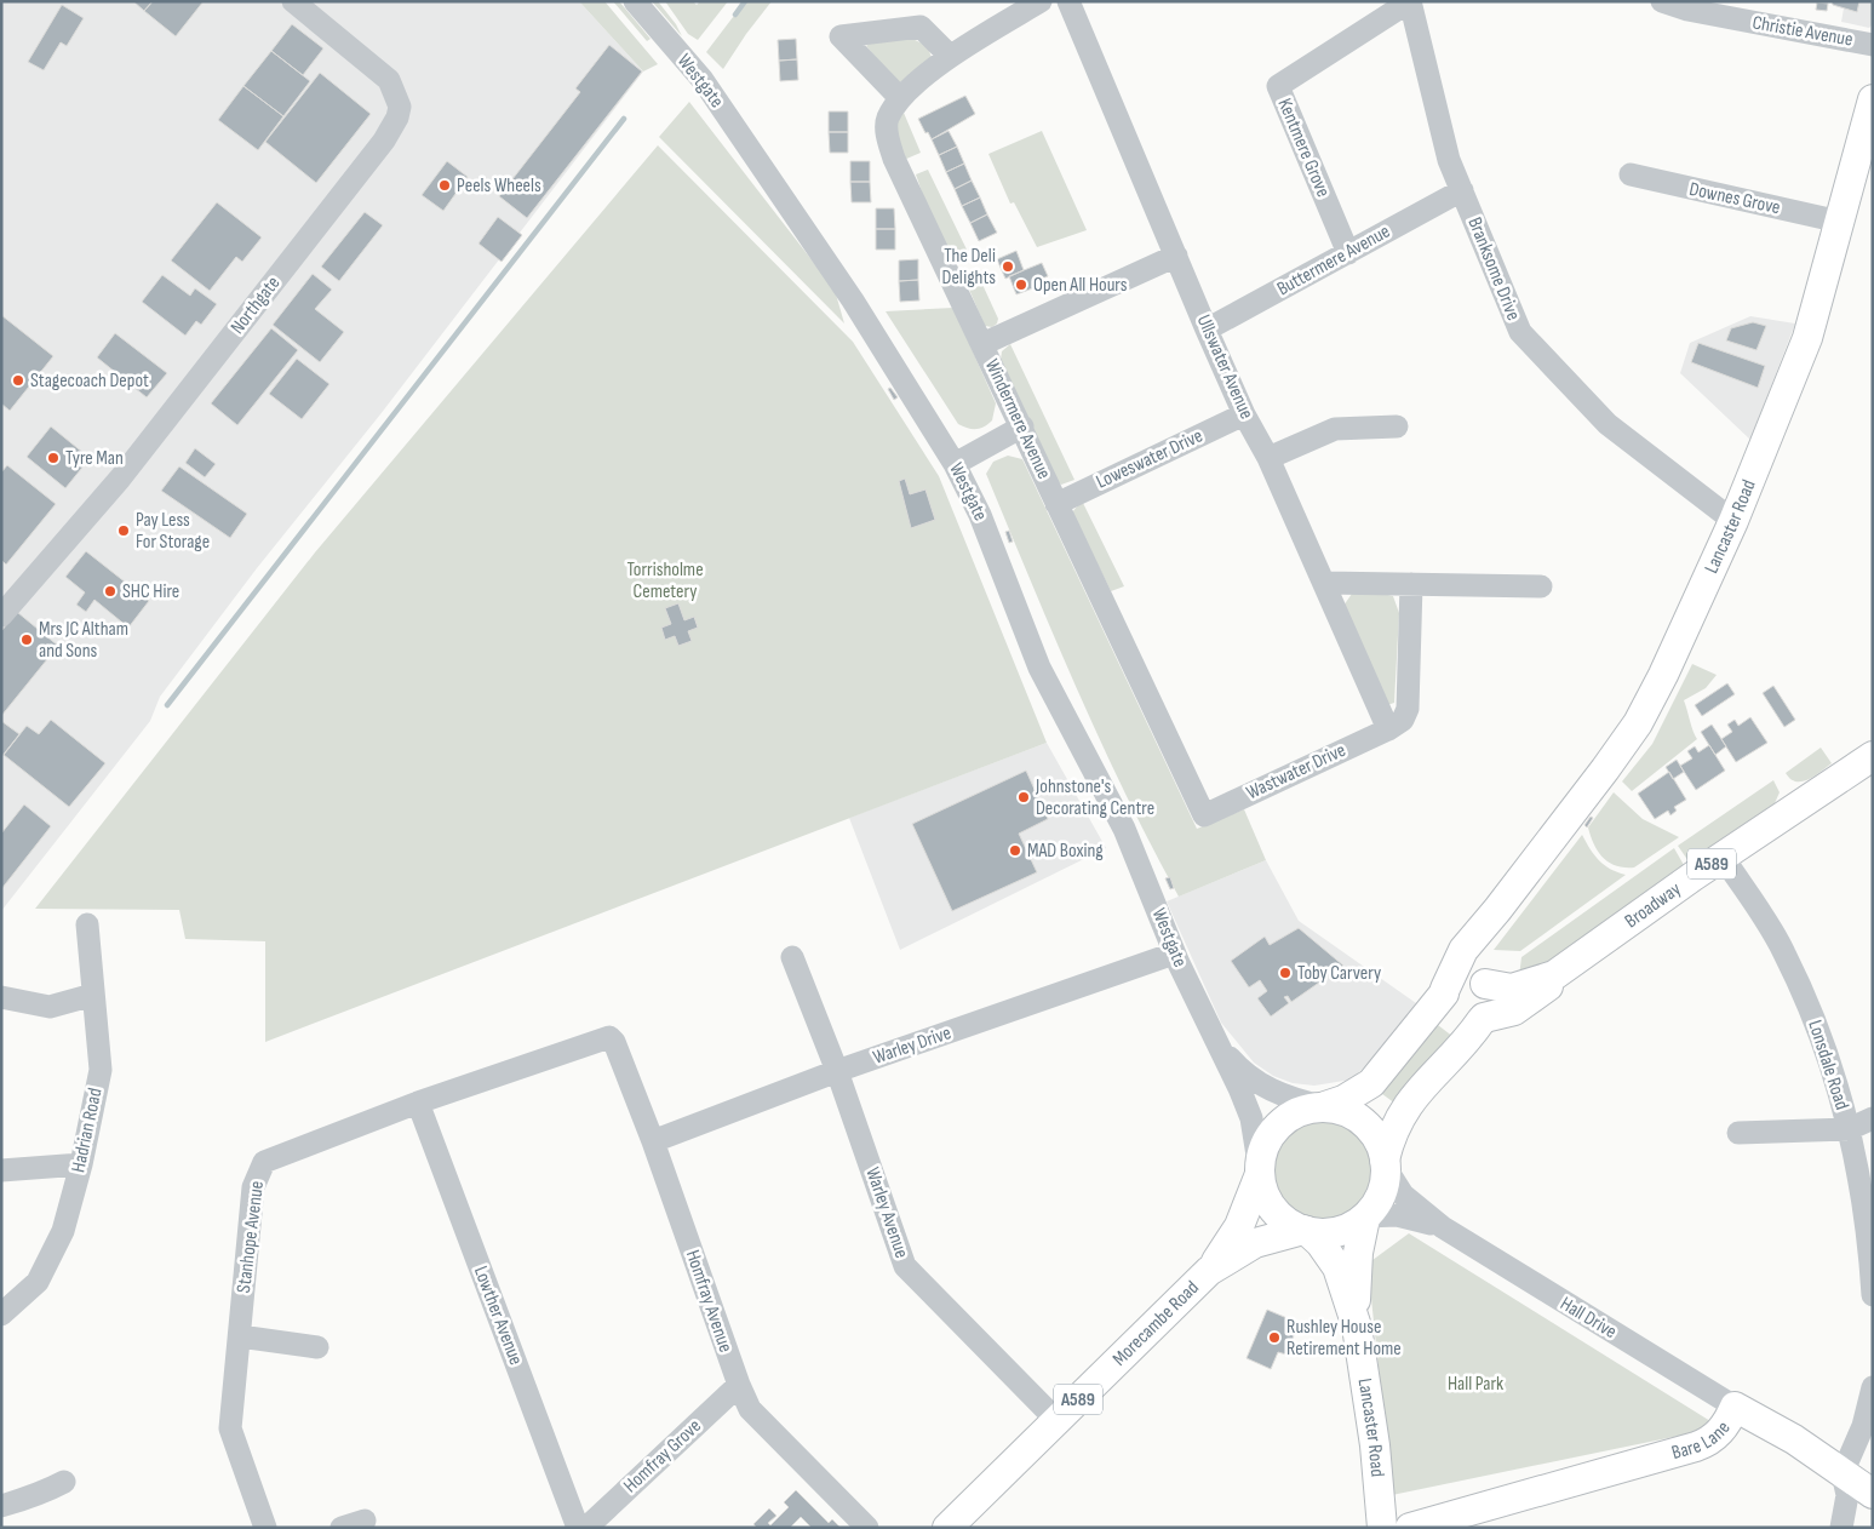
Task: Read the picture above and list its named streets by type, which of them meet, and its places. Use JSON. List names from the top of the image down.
{
  "streets": {
    "main road": [
      "Lancaster Road",
      "A589",
      "Broadway",
      "Morecambe Road",
      "Bare Lane"
    ],
    "street": [
      "Christie Avenue",
      "Westgate",
      "Kentmere Grove",
      "Downes Grove",
      "Buttermere Avenue",
      "Branksome Drive",
      "Northgate",
      "Ullswater Avenue",
      "Windermere Avenue",
      "Loweswater Drive",
      "Wastwater Drive",
      "Warley Drive",
      "Lonsdale Road",
      "Hadrian Road",
      "Warley Avenue",
      "Stanhope Avenue",
      "Homfray Avenue",
      "Lowther Avenue",
      "Hall Drive",
      "Homfray Grove"
    ]
  },
  "crossings": [
    ["Westgate", "Lancaster Road"],
    ["Westgate", "A589"],
    ["Westgate", "Warley Drive"],
    ["Westgate", "Hall Drive"],
    ["Westgate", "Morecambe Road"],
    ["Kentmere Grove", "Buttermere Avenue"],
    ["Kentmere Grove", "Branksome Drive"],
    ["Downes Grove", "Lancaster Road"],
    ["Buttermere Avenue", "Branksome Drive"],
    ["Buttermere Avenue", "Ullswater Avenue"],
    ["Branksome Drive", "Lancaster Road"],
    ["Ullswater Avenue", "Loweswater Drive"],
    ["Ullswater Avenue", "Wastwater Drive"],
    ["Windermere Avenue", "Loweswater Drive"],
    ["Windermere Avenue", "Wastwater Drive"],
    ["Lancaster Road", "A589"],
    ["Lancaster Road", "Broadway"],
    ["Lancaster Road", "Hall Drive"],
    ["Lancaster Road", "Morecambe Road"],
    ["A589", "Broadway"],
    ["A589", "Hall Drive"],
    ["A589", "Morecambe Road"],
    ["Broadway", "Lonsdale Road"],
    ["Warley Drive", "Warley Avenue"],
    ["Warley Drive", "Homfray Avenue"],
    ["Warley Avenue", "Morecambe Road"],
    ["Stanhope Avenue", "Homfray Avenue"],
    ["Stanhope Avenue", "Lowther Avenue"],
    ["Homfray Avenue", "Homfray Grove"],
    ["Hall Drive", "Morecambe Road"],
    ["Hall Drive", "Bare Lane"]
  ],
  "parks": ["Torrisholme Cemetery", "Hall Park"],
  "places": [
    "Peels Wheels",
    "The Deli Delights",
    "Open All Hours",
    "Stagecoach Depot",
    "Tyre Man",
    "Pay Less For Storage",
    "SHC Hire",
    "Mrs JC Altham and Sons",
    "Johnstone's Decorating Centre",
    "MAD Boxing",
    "Toby Carvery",
    "Rushley House Retirement Home"
  ]
}
